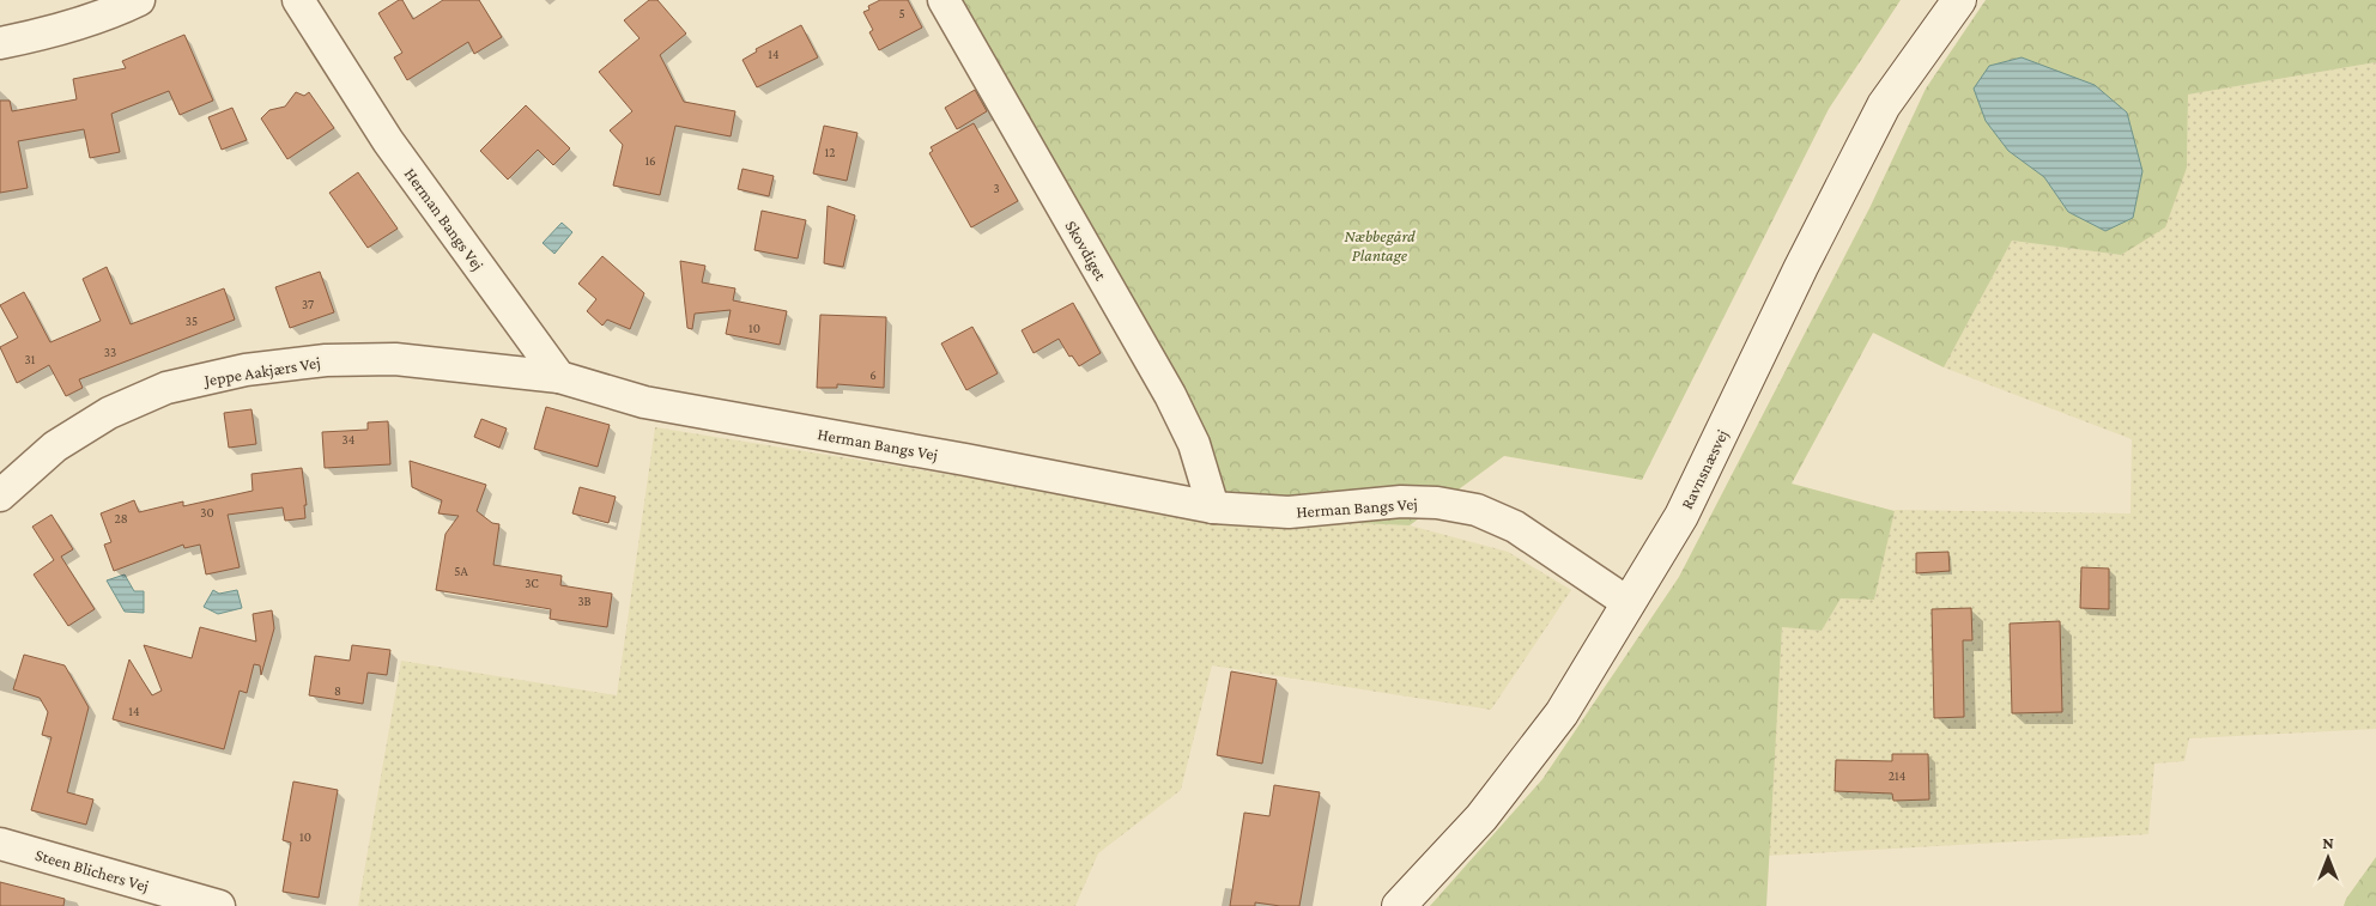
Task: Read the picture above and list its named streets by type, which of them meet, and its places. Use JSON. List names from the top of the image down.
{
  "streets": {
    "main road": ["Ravnsnæsvej"],
    "street": [
      "Herman Bangs Vej",
      "Skovdiget",
      "Jeppe Aakjærs Vej",
      "Steen Blichers Vej"
    ]
  },
  "crossings": [
    ["Herman Bangs Vej", "Skovdiget"],
    ["Herman Bangs Vej", "Jeppe Aakjærs Vej"],
    ["Herman Bangs Vej", "Ravnsnæsvej"]
  ],
  "parks": ["Næbbegård Plantage"],
  "house_numbers": [
    "5",
    "14",
    "12",
    "16",
    "3",
    "37",
    "35",
    "10",
    "33",
    "31",
    "6",
    "34",
    "30",
    "28",
    "5A",
    "3C",
    "3B",
    "8",
    "14",
    "214",
    "10"
  ],
  "north": "top"
}
